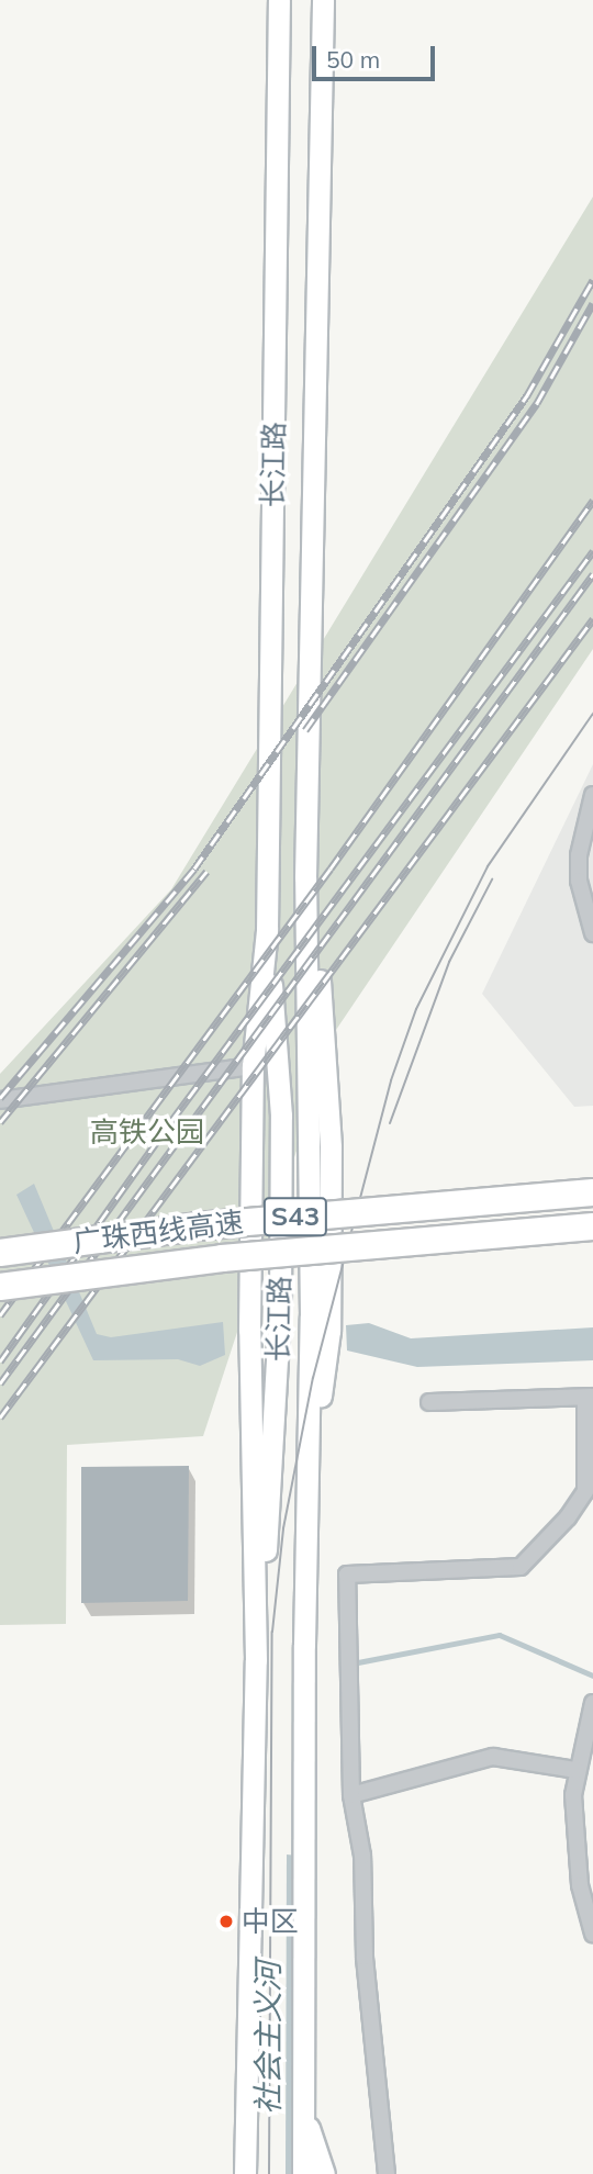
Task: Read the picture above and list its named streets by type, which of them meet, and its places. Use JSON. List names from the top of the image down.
{
  "streets": {
    "highway": ["S43", "广珠西线高速"],
    "main road": ["长江路"]
  },
  "water": ["社会主义河"],
  "parks": ["高铁公园"],
  "places": ["中区"],
  "scale_bar": "50 m"
}
